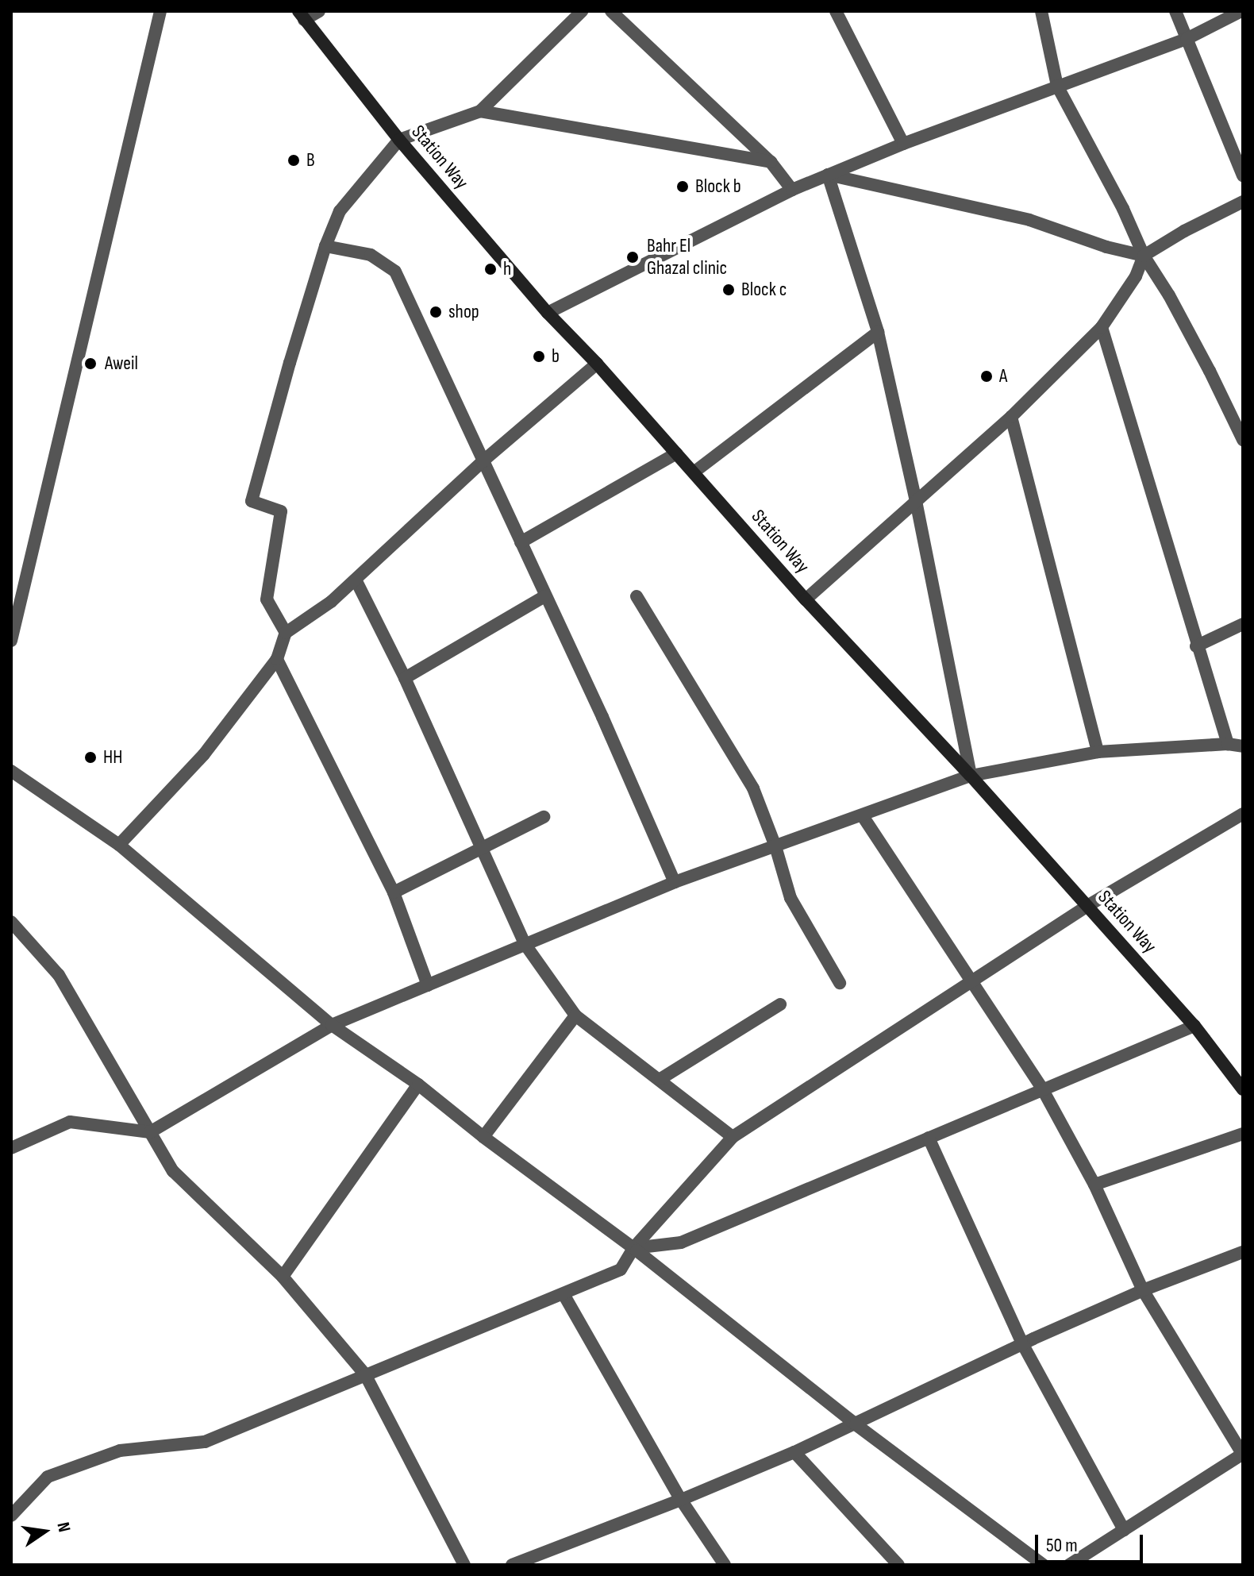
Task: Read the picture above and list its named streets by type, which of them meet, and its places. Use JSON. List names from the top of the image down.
{
  "streets": {
    "main road": ["Station Way"]
  },
  "places": [
    "B",
    "Block b",
    "Bahr El Ghazal clinic",
    "h",
    "Block c",
    "shop",
    "b",
    "Aweil",
    "A",
    "HH"
  ],
  "scale_bar": "50 m",
  "north": "right"
}
